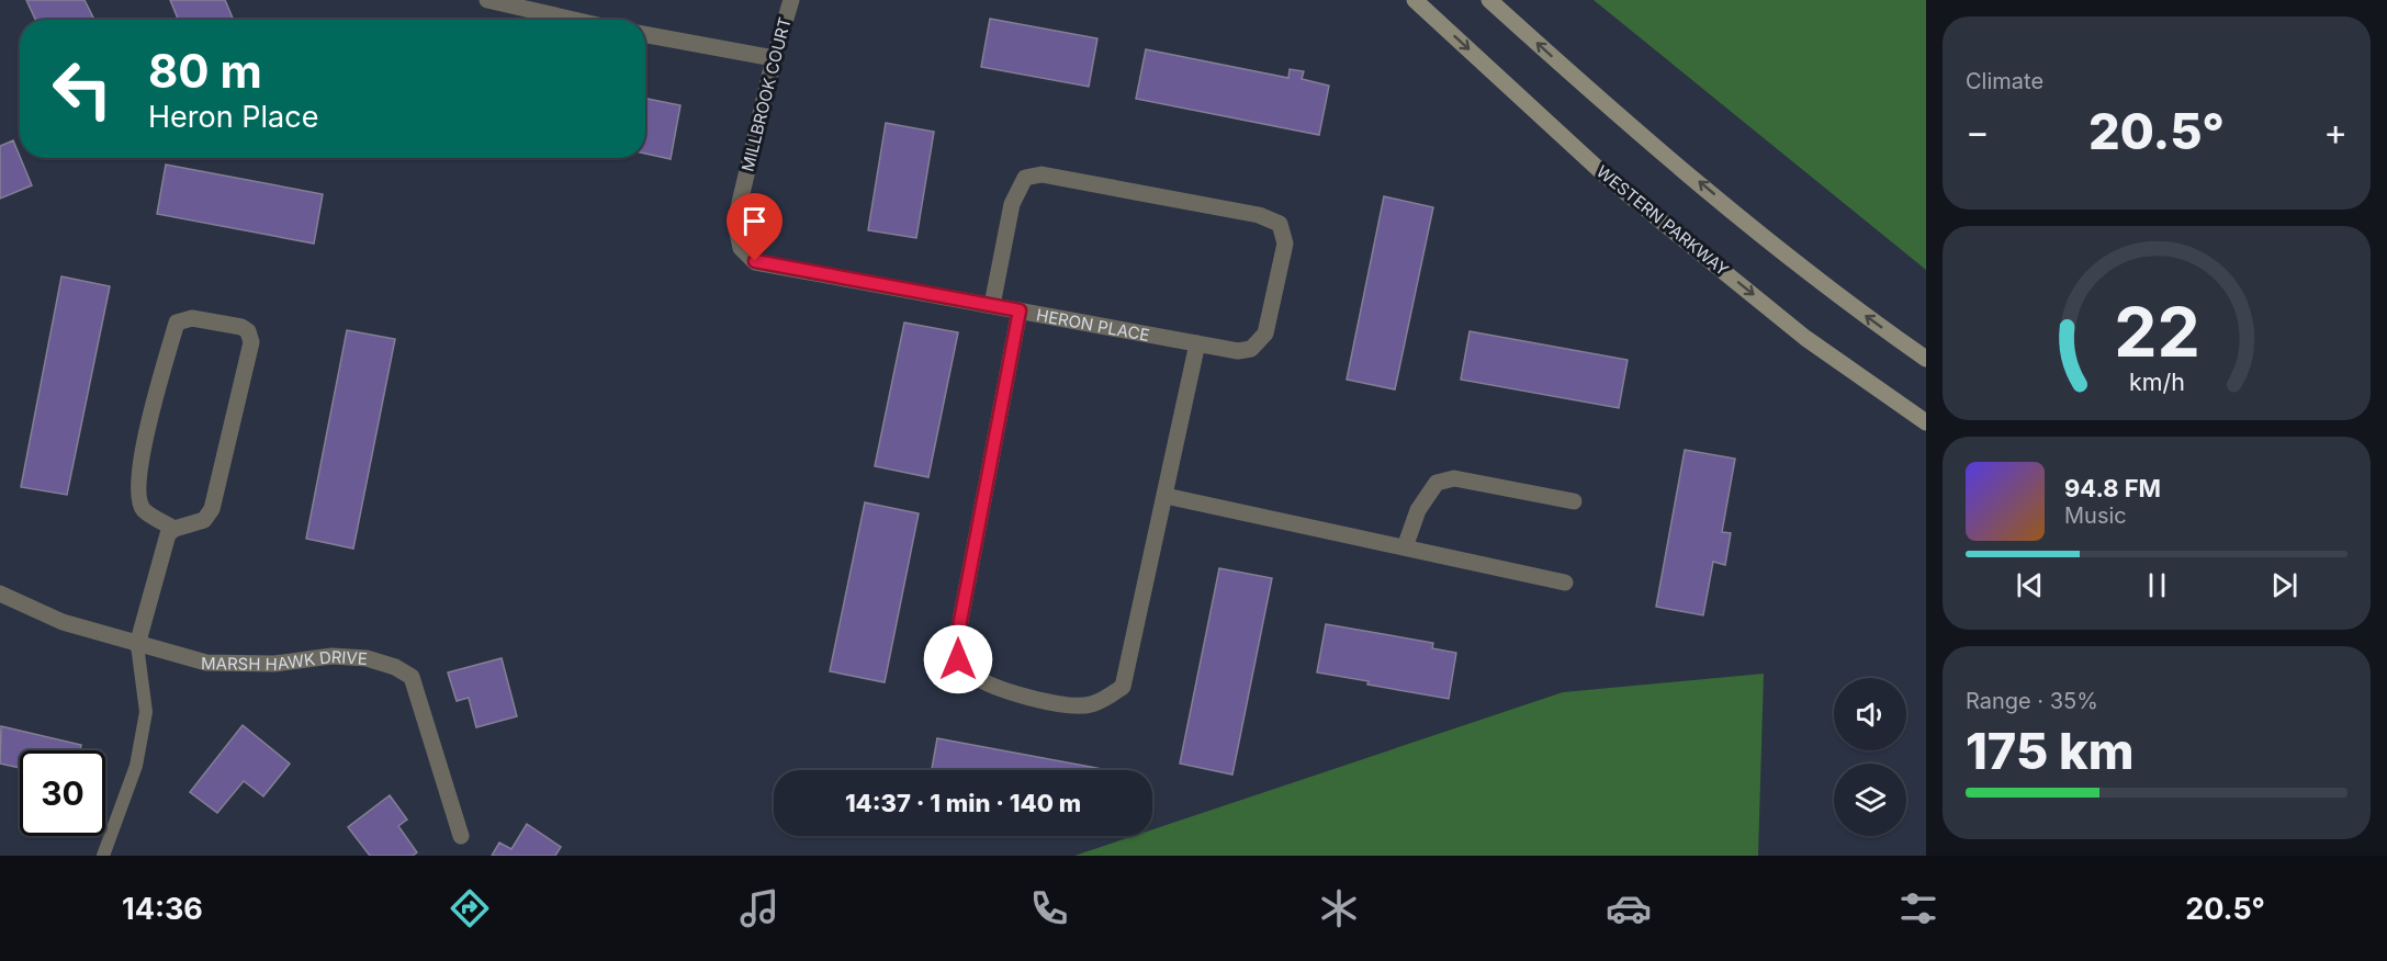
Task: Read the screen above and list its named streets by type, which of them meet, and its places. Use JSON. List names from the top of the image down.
{
  "streets": {
    "main road": ["WESTERN PARKWAY"],
    "street": ["MILLBROOK COURT", "HERON PLACE", "MARSH HAWK DRIVE"]
  },
  "crossings": [
    ["MILLBROOK COURT", "HERON PLACE"]
  ],
  "page": {
    "tile": [
      "Climate",
      ["Range · 35%", "175 km"]
    ],
    "turn": ["80 m", "Heron Place"],
    "heat": ["−", "20.5°", "+"],
    "song": ["94.8 FM", "Music"],
    "limit": "30",
    "trip": "14:37 · 1 min · 140 m",
    "tabs": ["14:36", "20.5°"],
    "gauge": ["22", "km/h"]
  }
}
